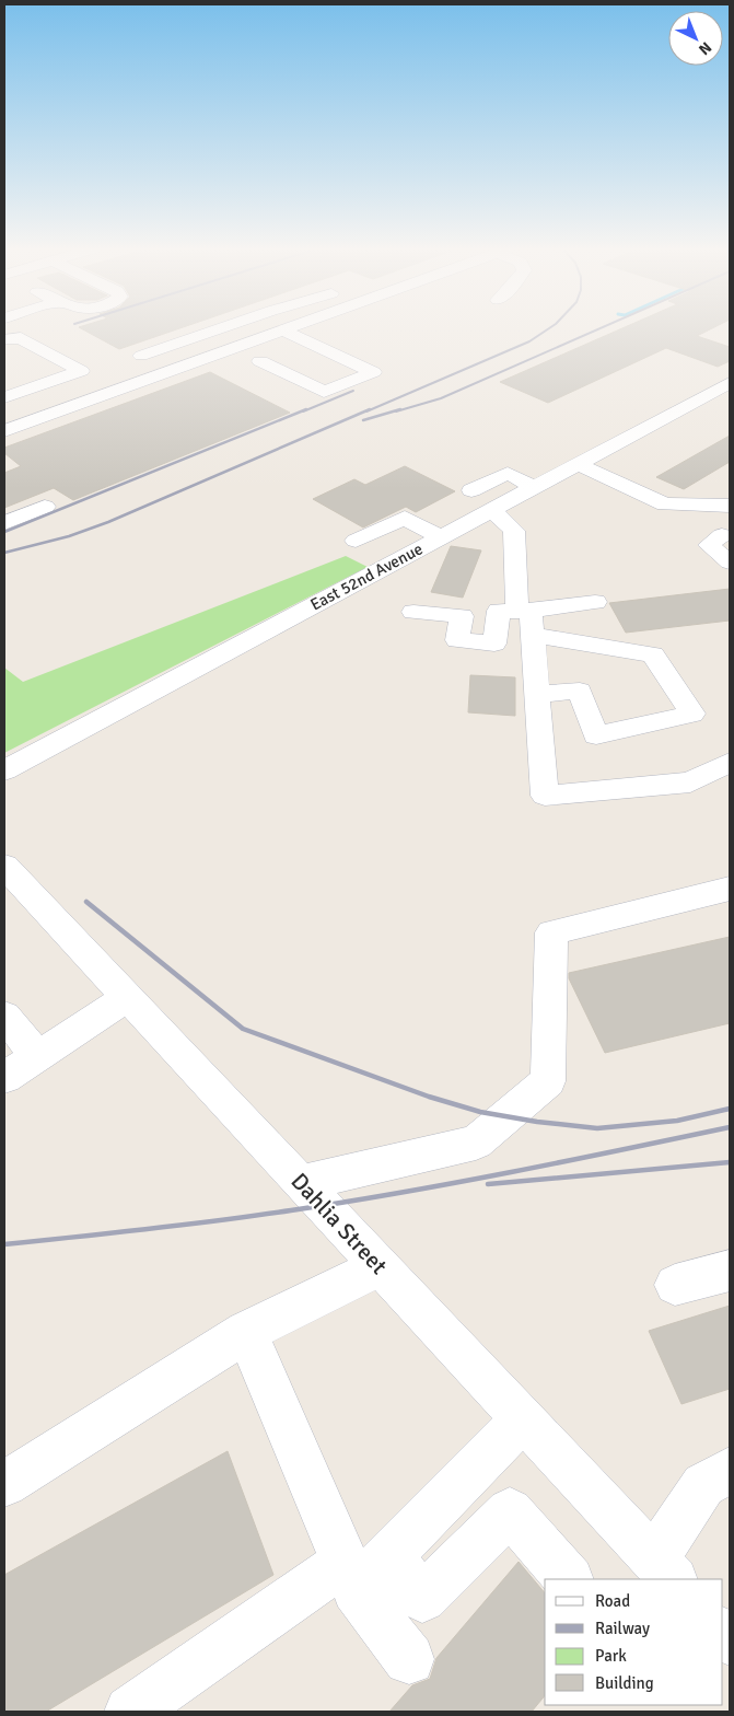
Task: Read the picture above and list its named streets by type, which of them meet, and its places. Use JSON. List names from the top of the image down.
{
  "streets": {
    "street": ["East 52nd Avenue", "Dahlia Street"]
  },
  "legend": [
    "Road",
    "Railway",
    "Park",
    "Building"
  ],
  "north": "bottom right"
}
